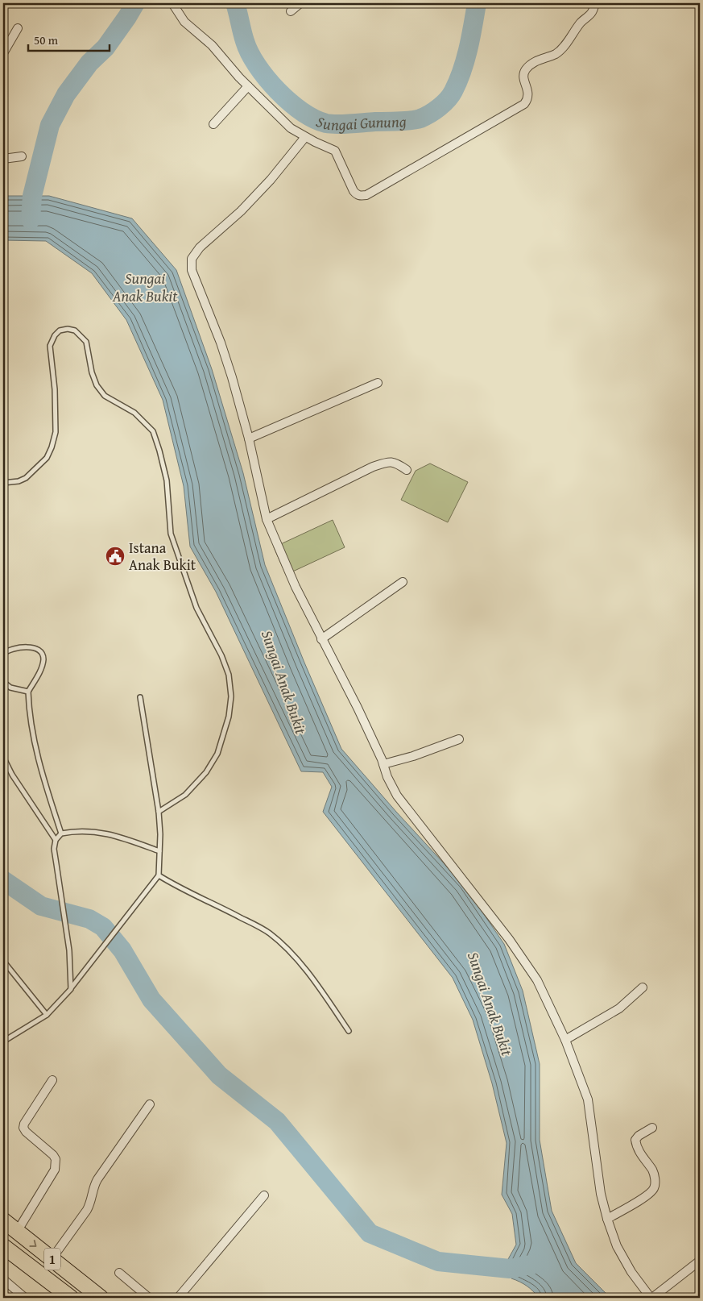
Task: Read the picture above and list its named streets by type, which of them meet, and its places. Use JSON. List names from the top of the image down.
{
  "streets": {
    "highway": ["1"]
  },
  "water": ["Sungai Gunung", "Sungai Anak Bukit"],
  "places": {
    "public building": ["Istana Anak Bukit"]
  },
  "scale_bar": "50 m"
}
